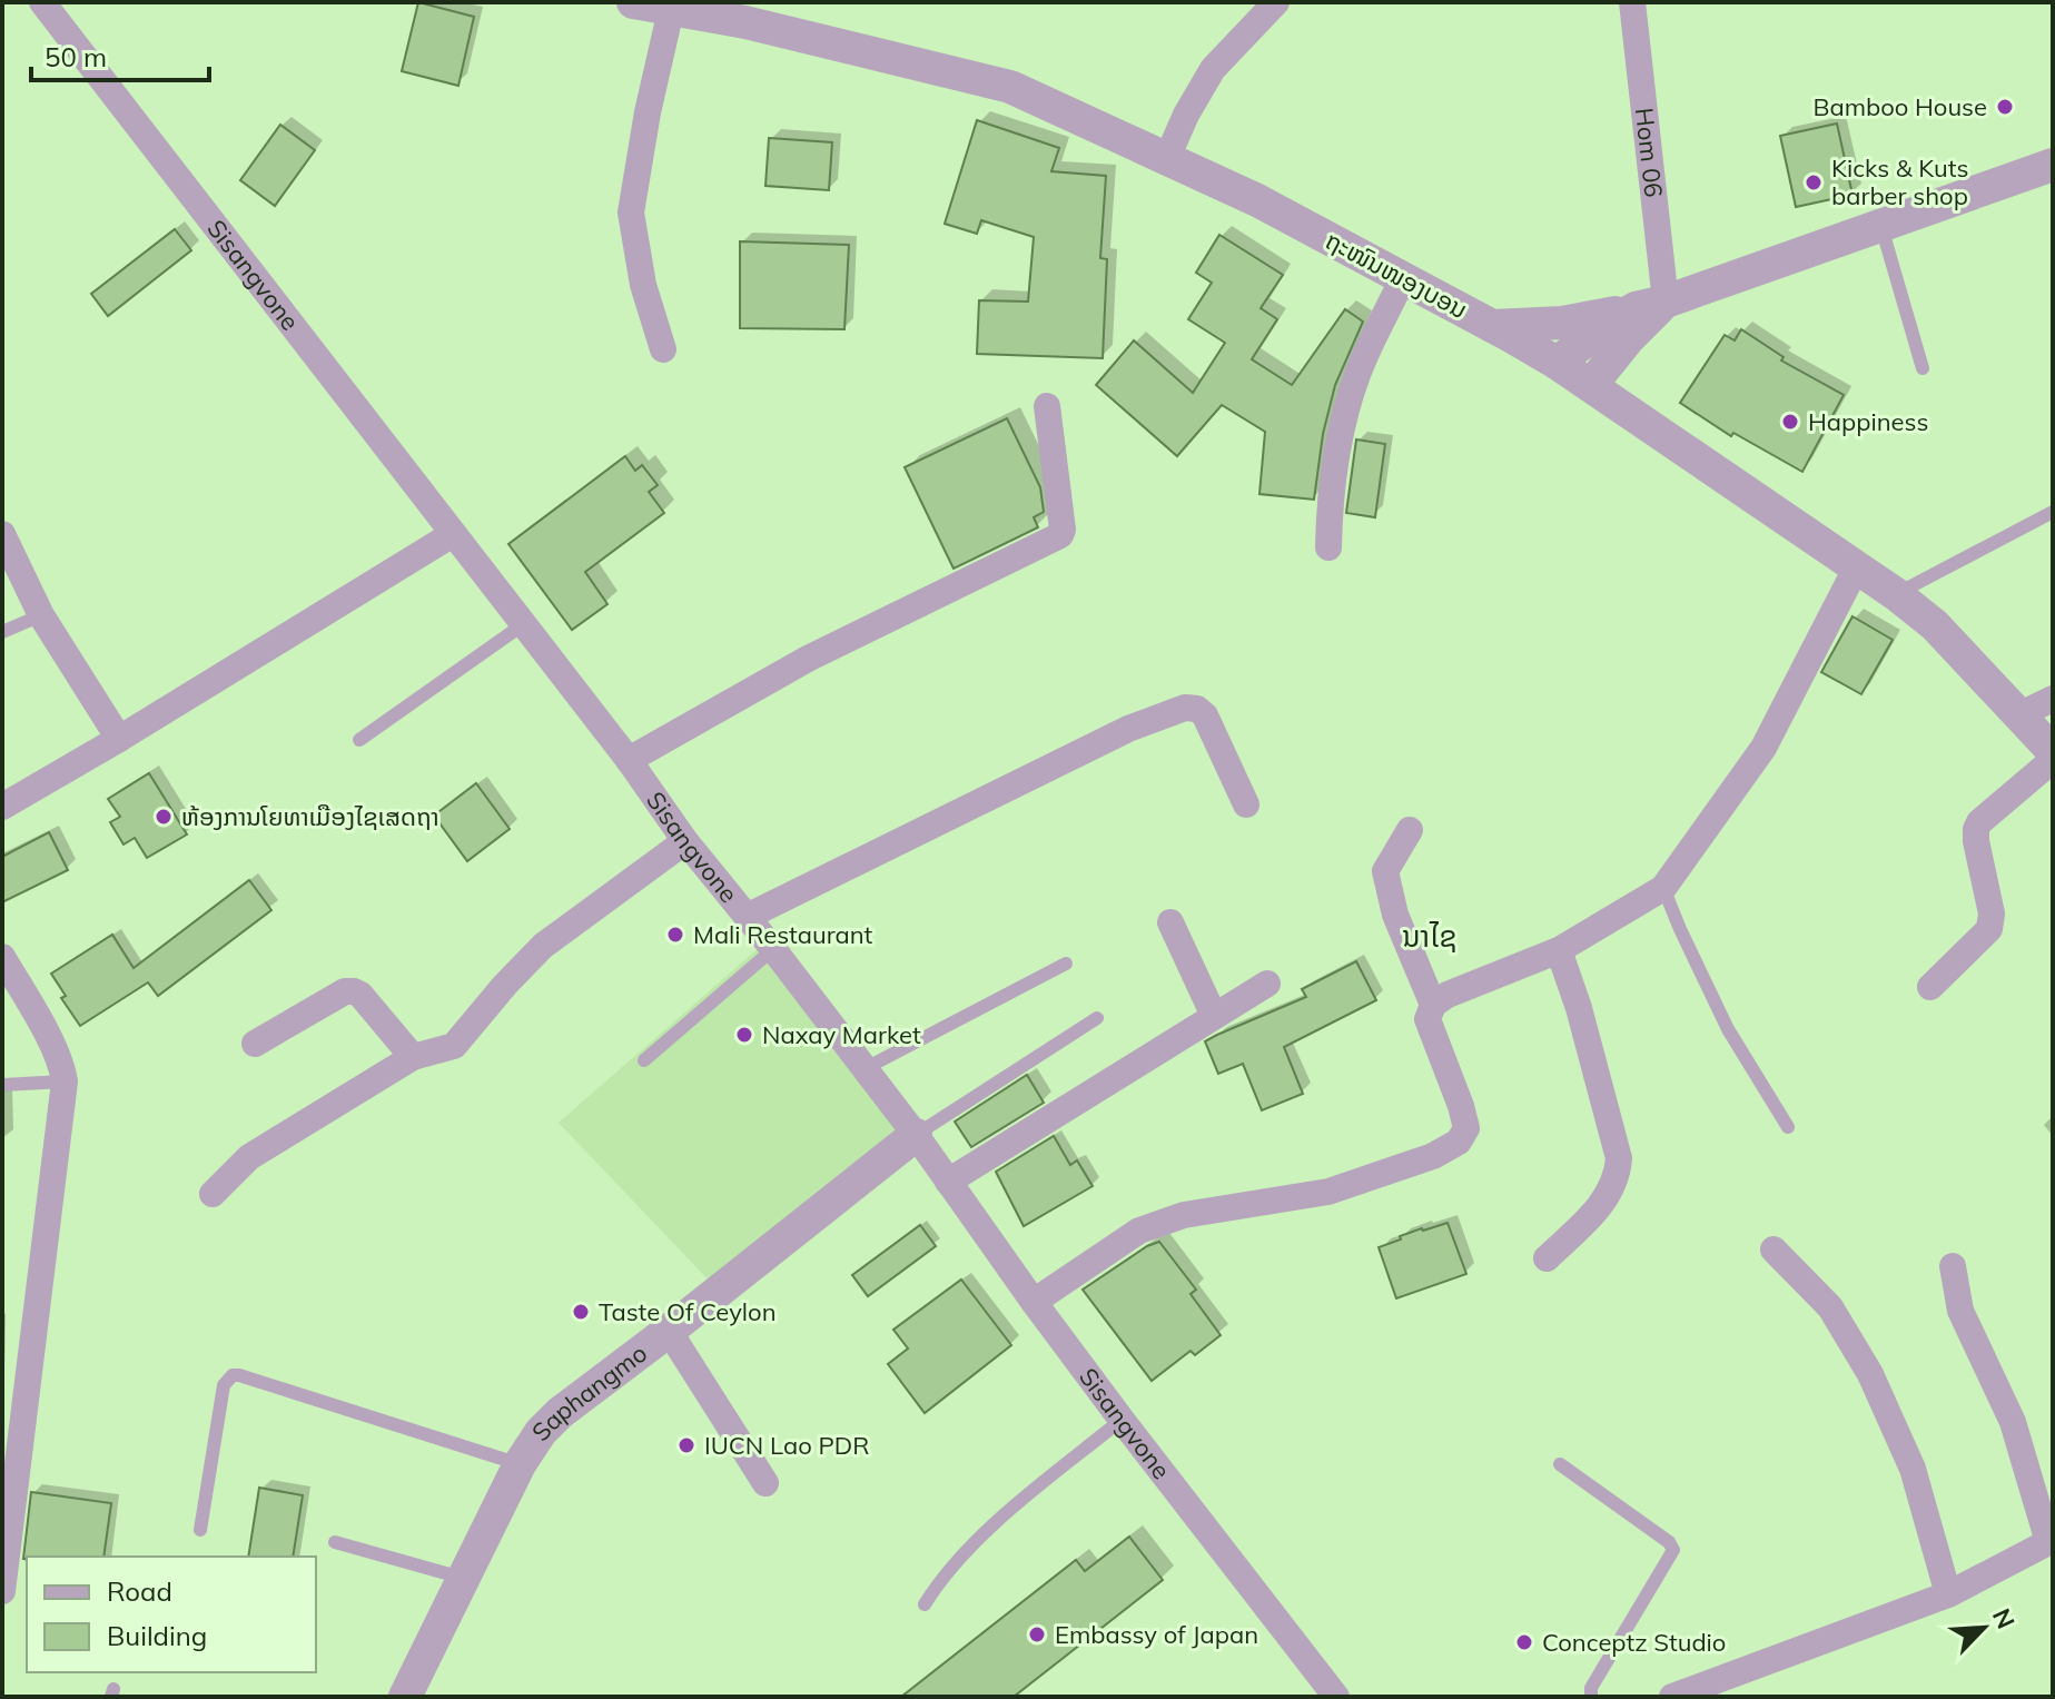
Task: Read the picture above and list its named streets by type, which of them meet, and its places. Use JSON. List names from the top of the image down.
{
  "streets": {
    "street": [
      "Hom 06",
      "ຖະໜົນໜອງບອນ",
      "Sisangvone",
      "Saphangmo"
    ]
  },
  "crossings": [
    ["Sisangvone", "Saphangmo"]
  ],
  "districts": ["ນາໄຊ"],
  "places": [
    "Bamboo House",
    "Kicks & Kuts barber shop",
    "Happiness",
    "ຫ້ອງການໂຍທາເມືອງໄຊເສດຖາ",
    "Mali Restaurant",
    "Naxay Market",
    "Taste Of Ceylon",
    "IUCN Lao PDR",
    "Embassy of Japan",
    "Conceptz Studio"
  ],
  "legend": ["Road", "Building"],
  "scale_bar": "50 m",
  "north": "top right"
}
